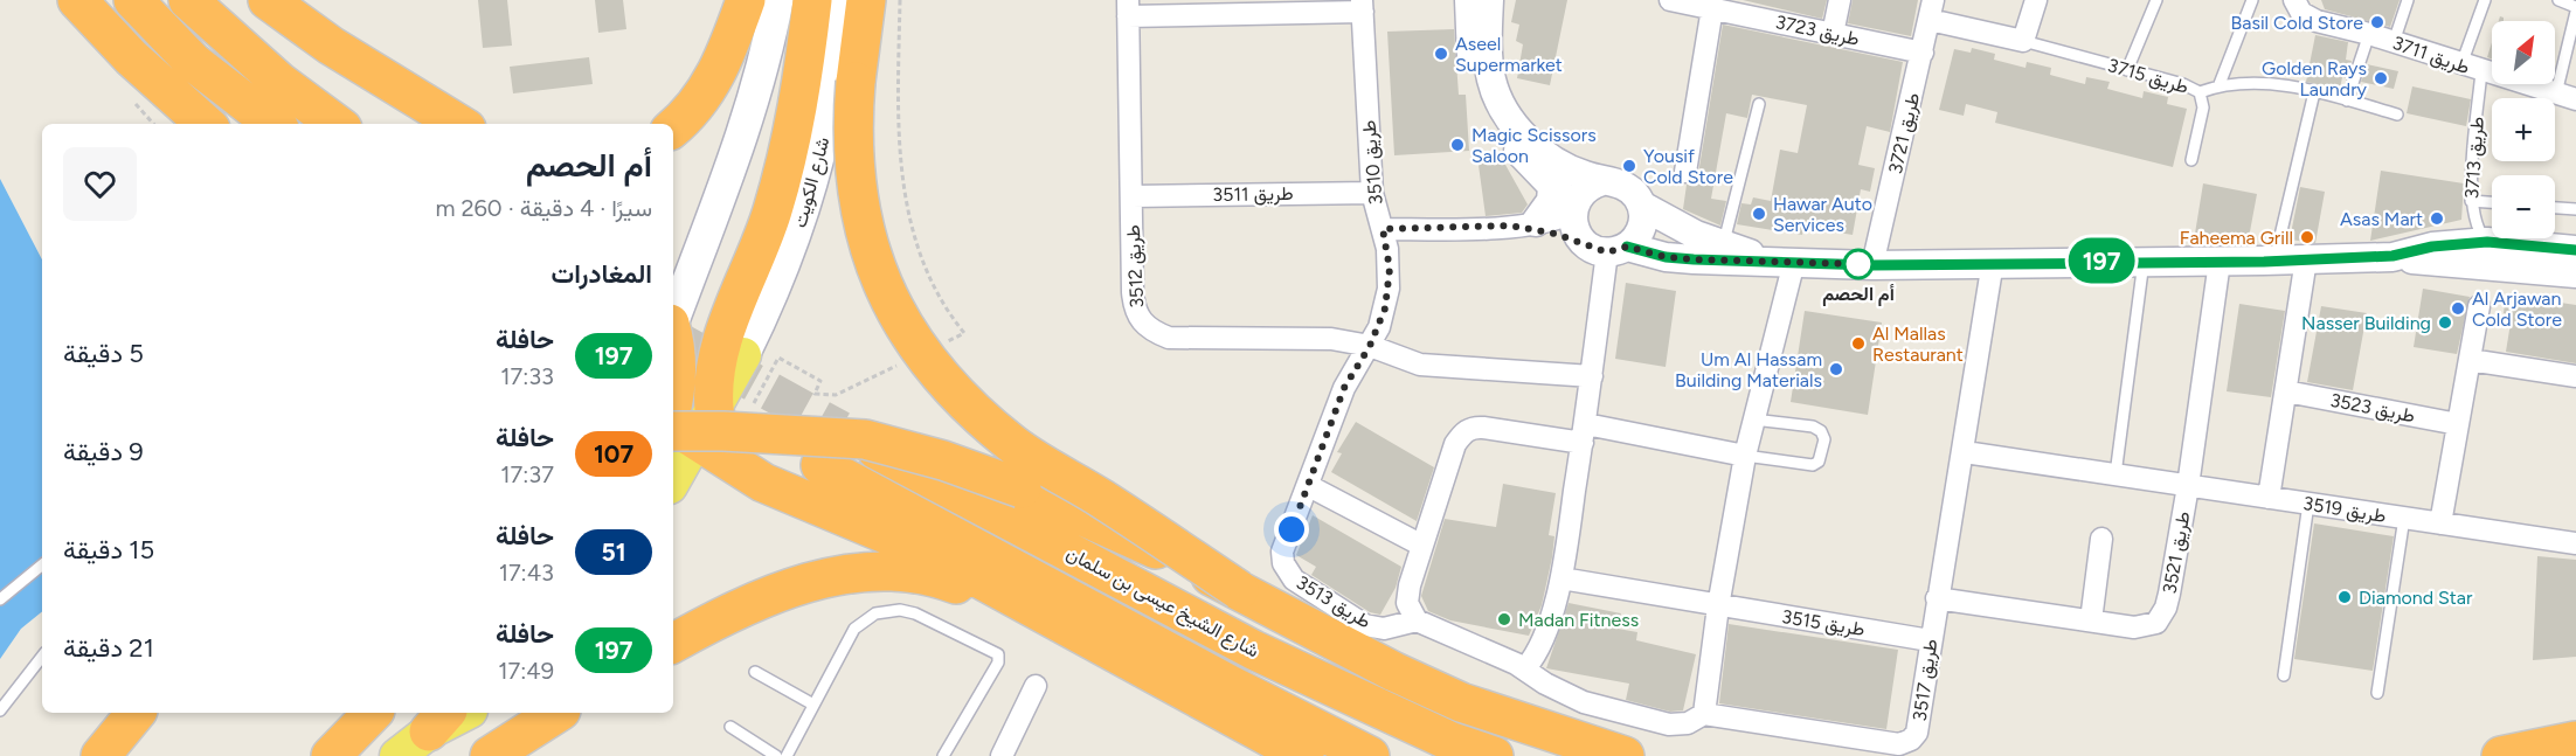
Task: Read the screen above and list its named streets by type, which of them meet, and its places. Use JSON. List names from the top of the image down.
{
  "streets": {
    "highway": ["شارع الشيخ عيسى بن سلمان"],
    "main road": ["شارع الكويت"],
    "street": [
      "طريق 3723",
      "طريق 3711",
      "طريق 3721",
      "طريق 3510",
      "طريق 3511",
      "طريق 3512",
      "طريق 3523",
      "طريق 3519",
      "طريق 3521",
      "طريق 3513",
      "طريق 3515",
      "طريق 3517"
    ],
    "lane": ["طريق 3715", "طريق 3713"]
  },
  "crossings": [
    ["طريق 3723", "طريق 3721"],
    ["طريق 3711", "طريق 3713"],
    ["طريق 3510", "طريق 3511"],
    ["طريق 3510", "طريق 3512"],
    ["طريق 3510", "طريق 3513"],
    ["طريق 3511", "طريق 3512"],
    ["طريق 3512", "طريق 3513"],
    ["طريق 3519", "طريق 3521"],
    ["طريق 3519", "طريق 3517"],
    ["طريق 3521", "طريق 3517"],
    ["طريق 3515", "طريق 3517"]
  ],
  "places": [
    "Basil Cold Store",
    "Aseel Supermarket",
    "Golden Rays Laundry",
    "Magic Scissors Saloon",
    "Yousif Cold Store",
    "Hawar Auto Services",
    "Asas Mart",
    "Faheema Grill",
    "أم الحصم",
    "Al Arjawan Cold Store",
    "Nasser Building",
    "Al Mallas Restaurant",
    "Um Al Hassam Building Materials",
    "Diamond Star",
    "Madan Fitness"
  ],
  "lines": ["bus line 197"],
  "north": "top right",
  "page": {
    "on_map": "197",
    "map_buttons": ["+", "−"],
    "heading": [
      ["أم الحصم", "سيرًا · 4 دقيقة · 260 m"],
      "المغادرات"
    ],
    "list": [
      {
        "mark": "197",
        "name": "حافلة",
        "note": "17:33",
        "value": "5 دقيقة"
      },
      {
        "mark": "107",
        "name": "حافلة",
        "note": "17:37",
        "value": "9 دقيقة"
      },
      {
        "mark": "51",
        "name": "حافلة",
        "note": "17:43",
        "value": "15 دقيقة"
      },
      {
        "mark": "197",
        "name": "حافلة",
        "note": "17:49",
        "value": "21 دقيقة"
      }
    ]
  }
}
